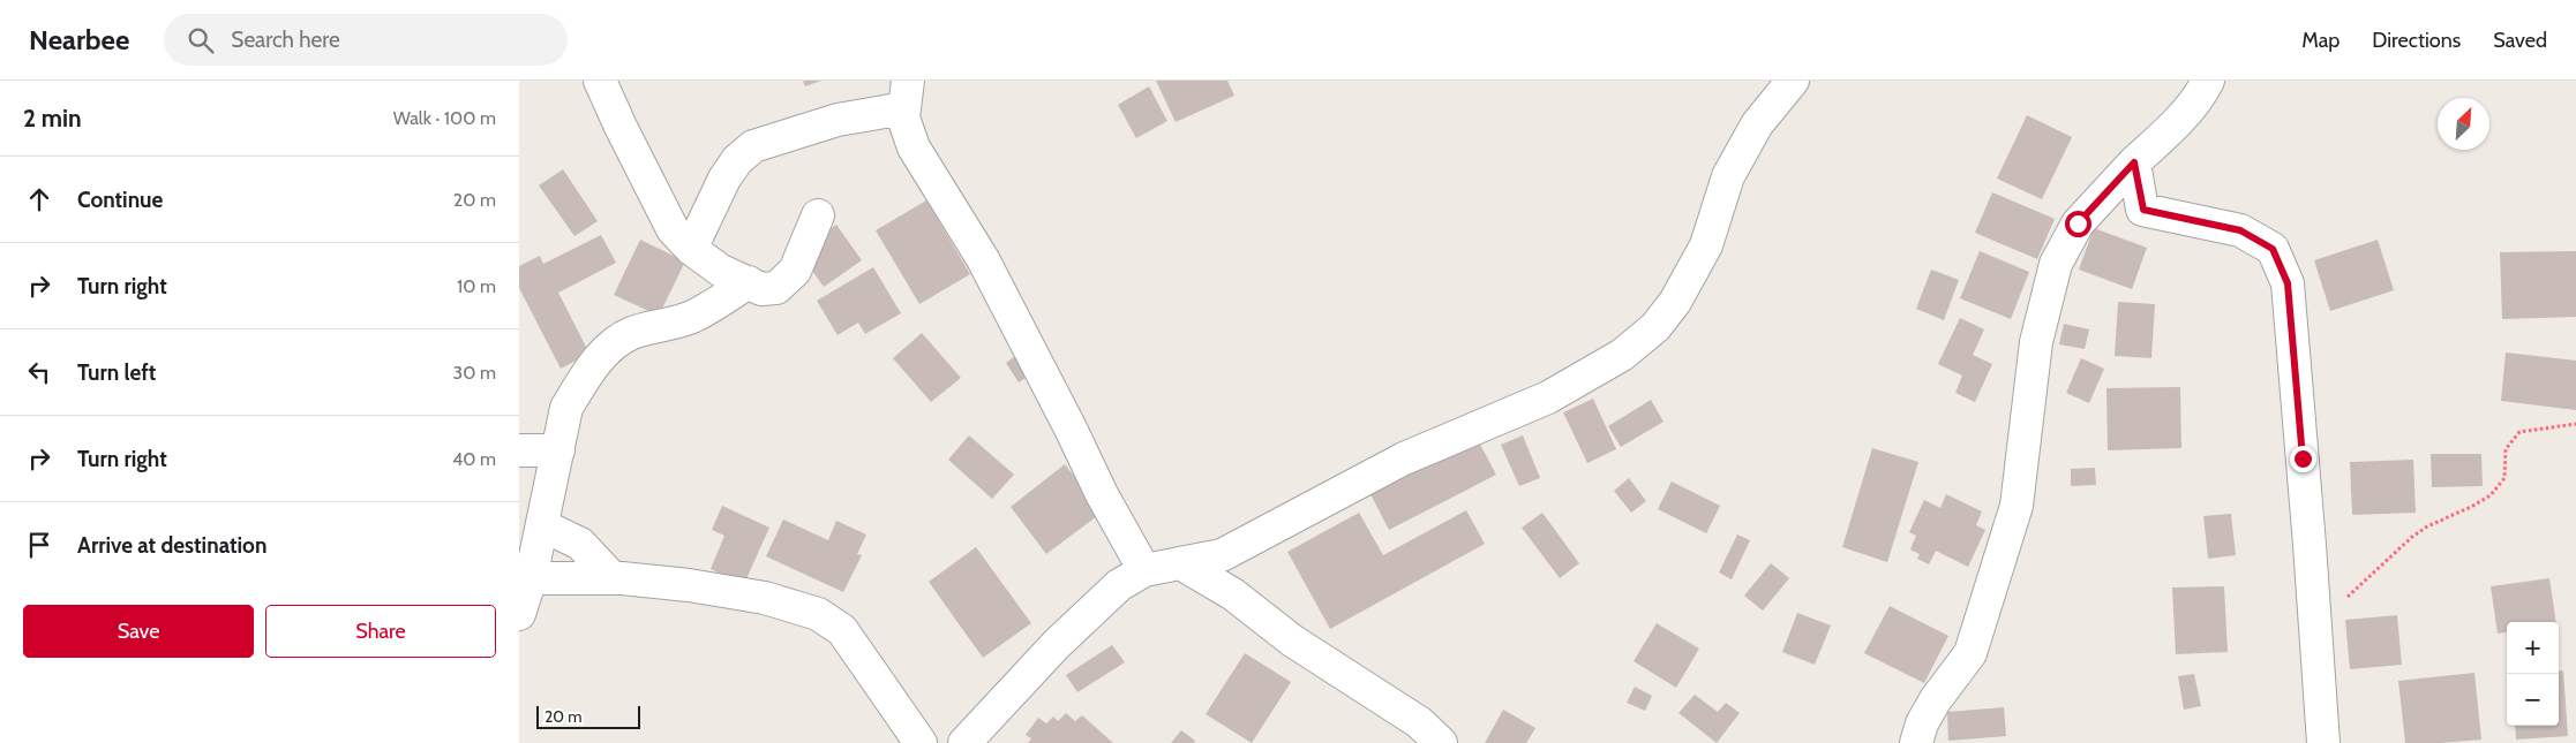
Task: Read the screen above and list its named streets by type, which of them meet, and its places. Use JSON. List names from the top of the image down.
{
  "scale_bar": "20 m",
  "north": "top right",
  "page": {
    "header": "Nearbee",
    "search": "Search here",
    "nav": ["Map", "Directions", "Saved"],
    "heading": ["2 min", "Walk · 100 m"],
    "list": [
      ["Continue", "20 m"],
      ["Turn right", "10 m"],
      ["Turn left", "30 m"],
      ["Turn right", "40 m"],
      "Arrive at destination"
    ],
    "buttons": ["Save", "Share"],
    "map_buttons": ["+", "−"],
    "scale": "20 m"
  }
}
